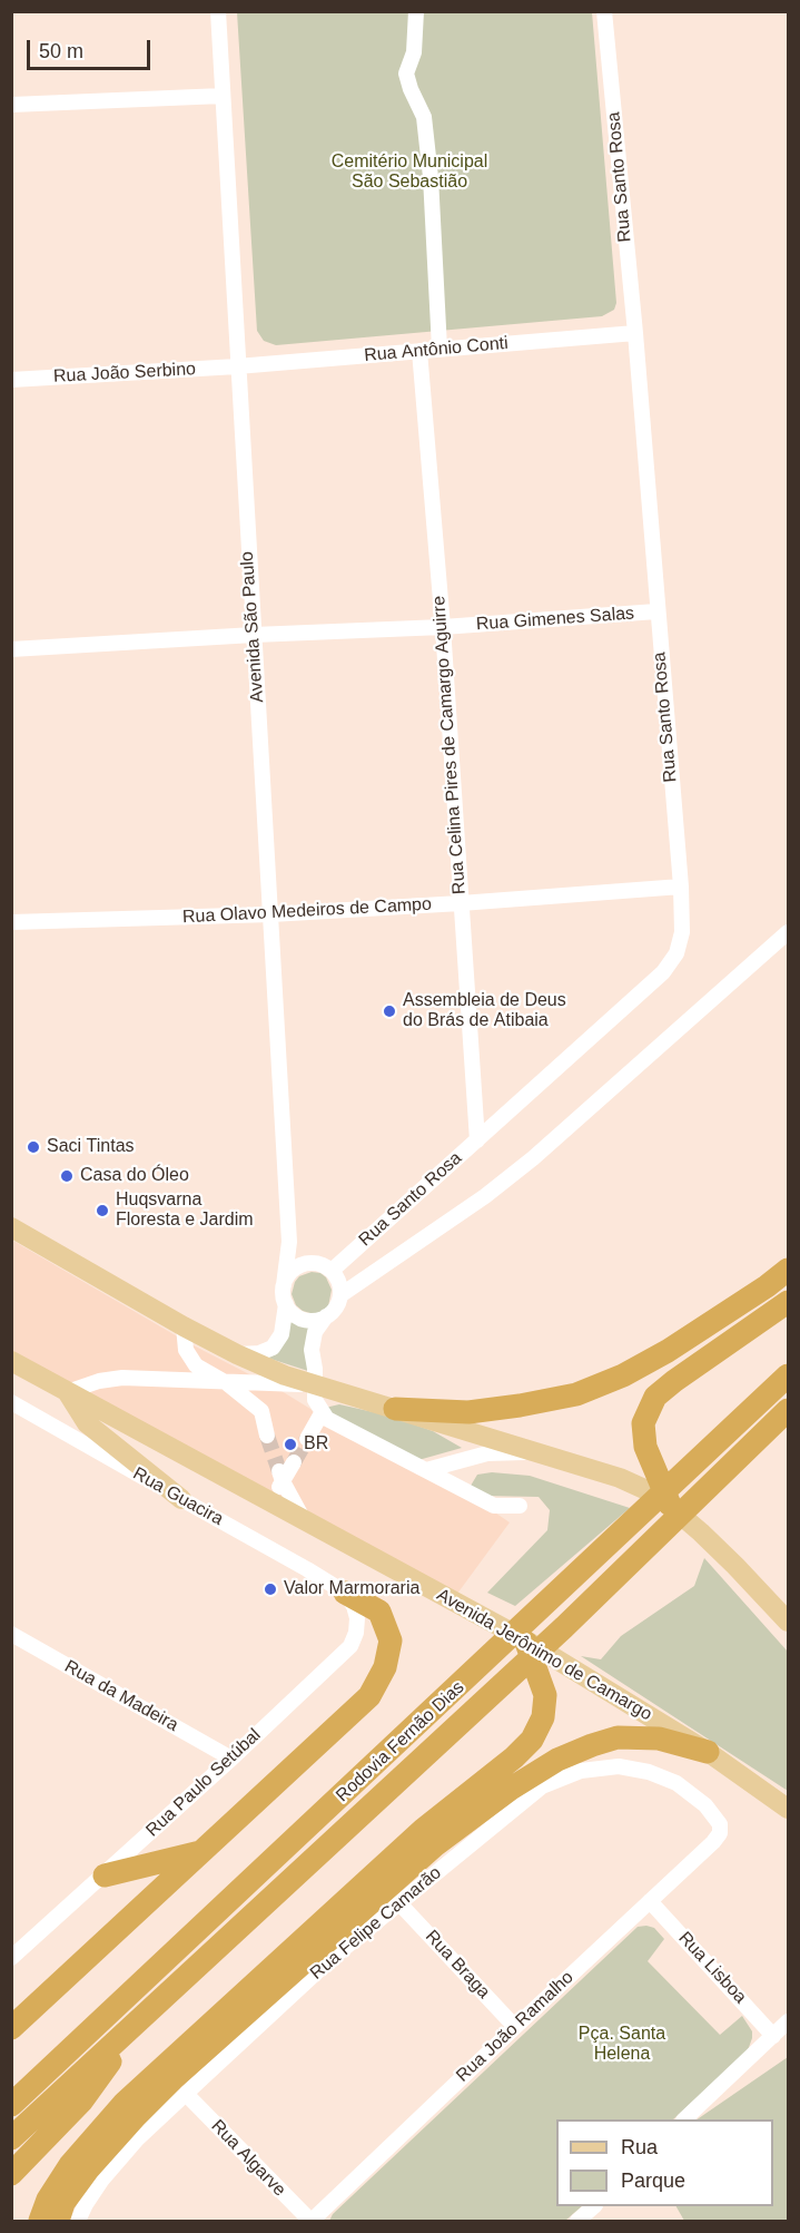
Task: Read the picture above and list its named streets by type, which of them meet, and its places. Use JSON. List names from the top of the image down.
{
  "streets": {
    "highway": ["Rodovia Fernão Dias"],
    "main road": ["Avenida Jerônimo de Camargo"],
    "street": [
      "Rua Santo Rosa",
      "Rua Antônio Conti",
      "Rua João Serbino",
      "Rua Gimenes Salas",
      "Avenida São Paulo",
      "Rua Celina Pires de Camargo Aguirre",
      "Rua Olavo Medeiros de Campo",
      "Rua Guacira",
      "Rua da Madeira",
      "Rua Paulo Setúbal",
      "Rua Felipe Camarão",
      "Rua Braga",
      "Rua Lisboa",
      "Rua João Ramalho",
      "Rua Algarve"
    ]
  },
  "crossings": [
    ["Rua Santo Rosa", "Rua Antônio Conti"],
    ["Rua Santo Rosa", "Rua Gimenes Salas"],
    ["Rua Santo Rosa", "Avenida São Paulo"],
    ["Rua Santo Rosa", "Rua Celina Pires de Camargo Aguirre"],
    ["Rua Santo Rosa", "Rua Olavo Medeiros de Campo"],
    ["Rua Antônio Conti", "Rua João Serbino"],
    ["Rua Antônio Conti", "Avenida São Paulo"],
    ["Rua Antônio Conti", "Rua Celina Pires de Camargo Aguirre"],
    ["Rua João Serbino", "Avenida São Paulo"],
    ["Rua Gimenes Salas", "Avenida São Paulo"],
    ["Rua Gimenes Salas", "Rua Celina Pires de Camargo Aguirre"],
    ["Avenida São Paulo", "Rua Olavo Medeiros de Campo"],
    ["Rua Celina Pires de Camargo Aguirre", "Rua Olavo Medeiros de Campo"],
    ["Rua Guacira", "Rua Paulo Setúbal"],
    ["Rua da Madeira", "Rua Paulo Setúbal"],
    ["Rua Felipe Camarão", "Rua Braga"],
    ["Rua Felipe Camarão", "Rua João Ramalho"],
    ["Rua Felipe Camarão", "Rua Algarve"],
    ["Rua Braga", "Rua João Ramalho"],
    ["Rua Lisboa", "Rua João Ramalho"],
    ["Rua João Ramalho", "Rua Algarve"]
  ],
  "parks": ["Cemitério Municipal São Sebastião", "Pça. Santa Helena"],
  "places": [
    "Assembleia de Deus do Brás de Atibaia",
    "Saci Tintas",
    "Casa do Óleo",
    "Huqsvarna Floresta e Jardim",
    "BR",
    "Valor Marmoraria"
  ],
  "legend": ["Rua", "Parque"],
  "scale_bar": "50 m"
}
